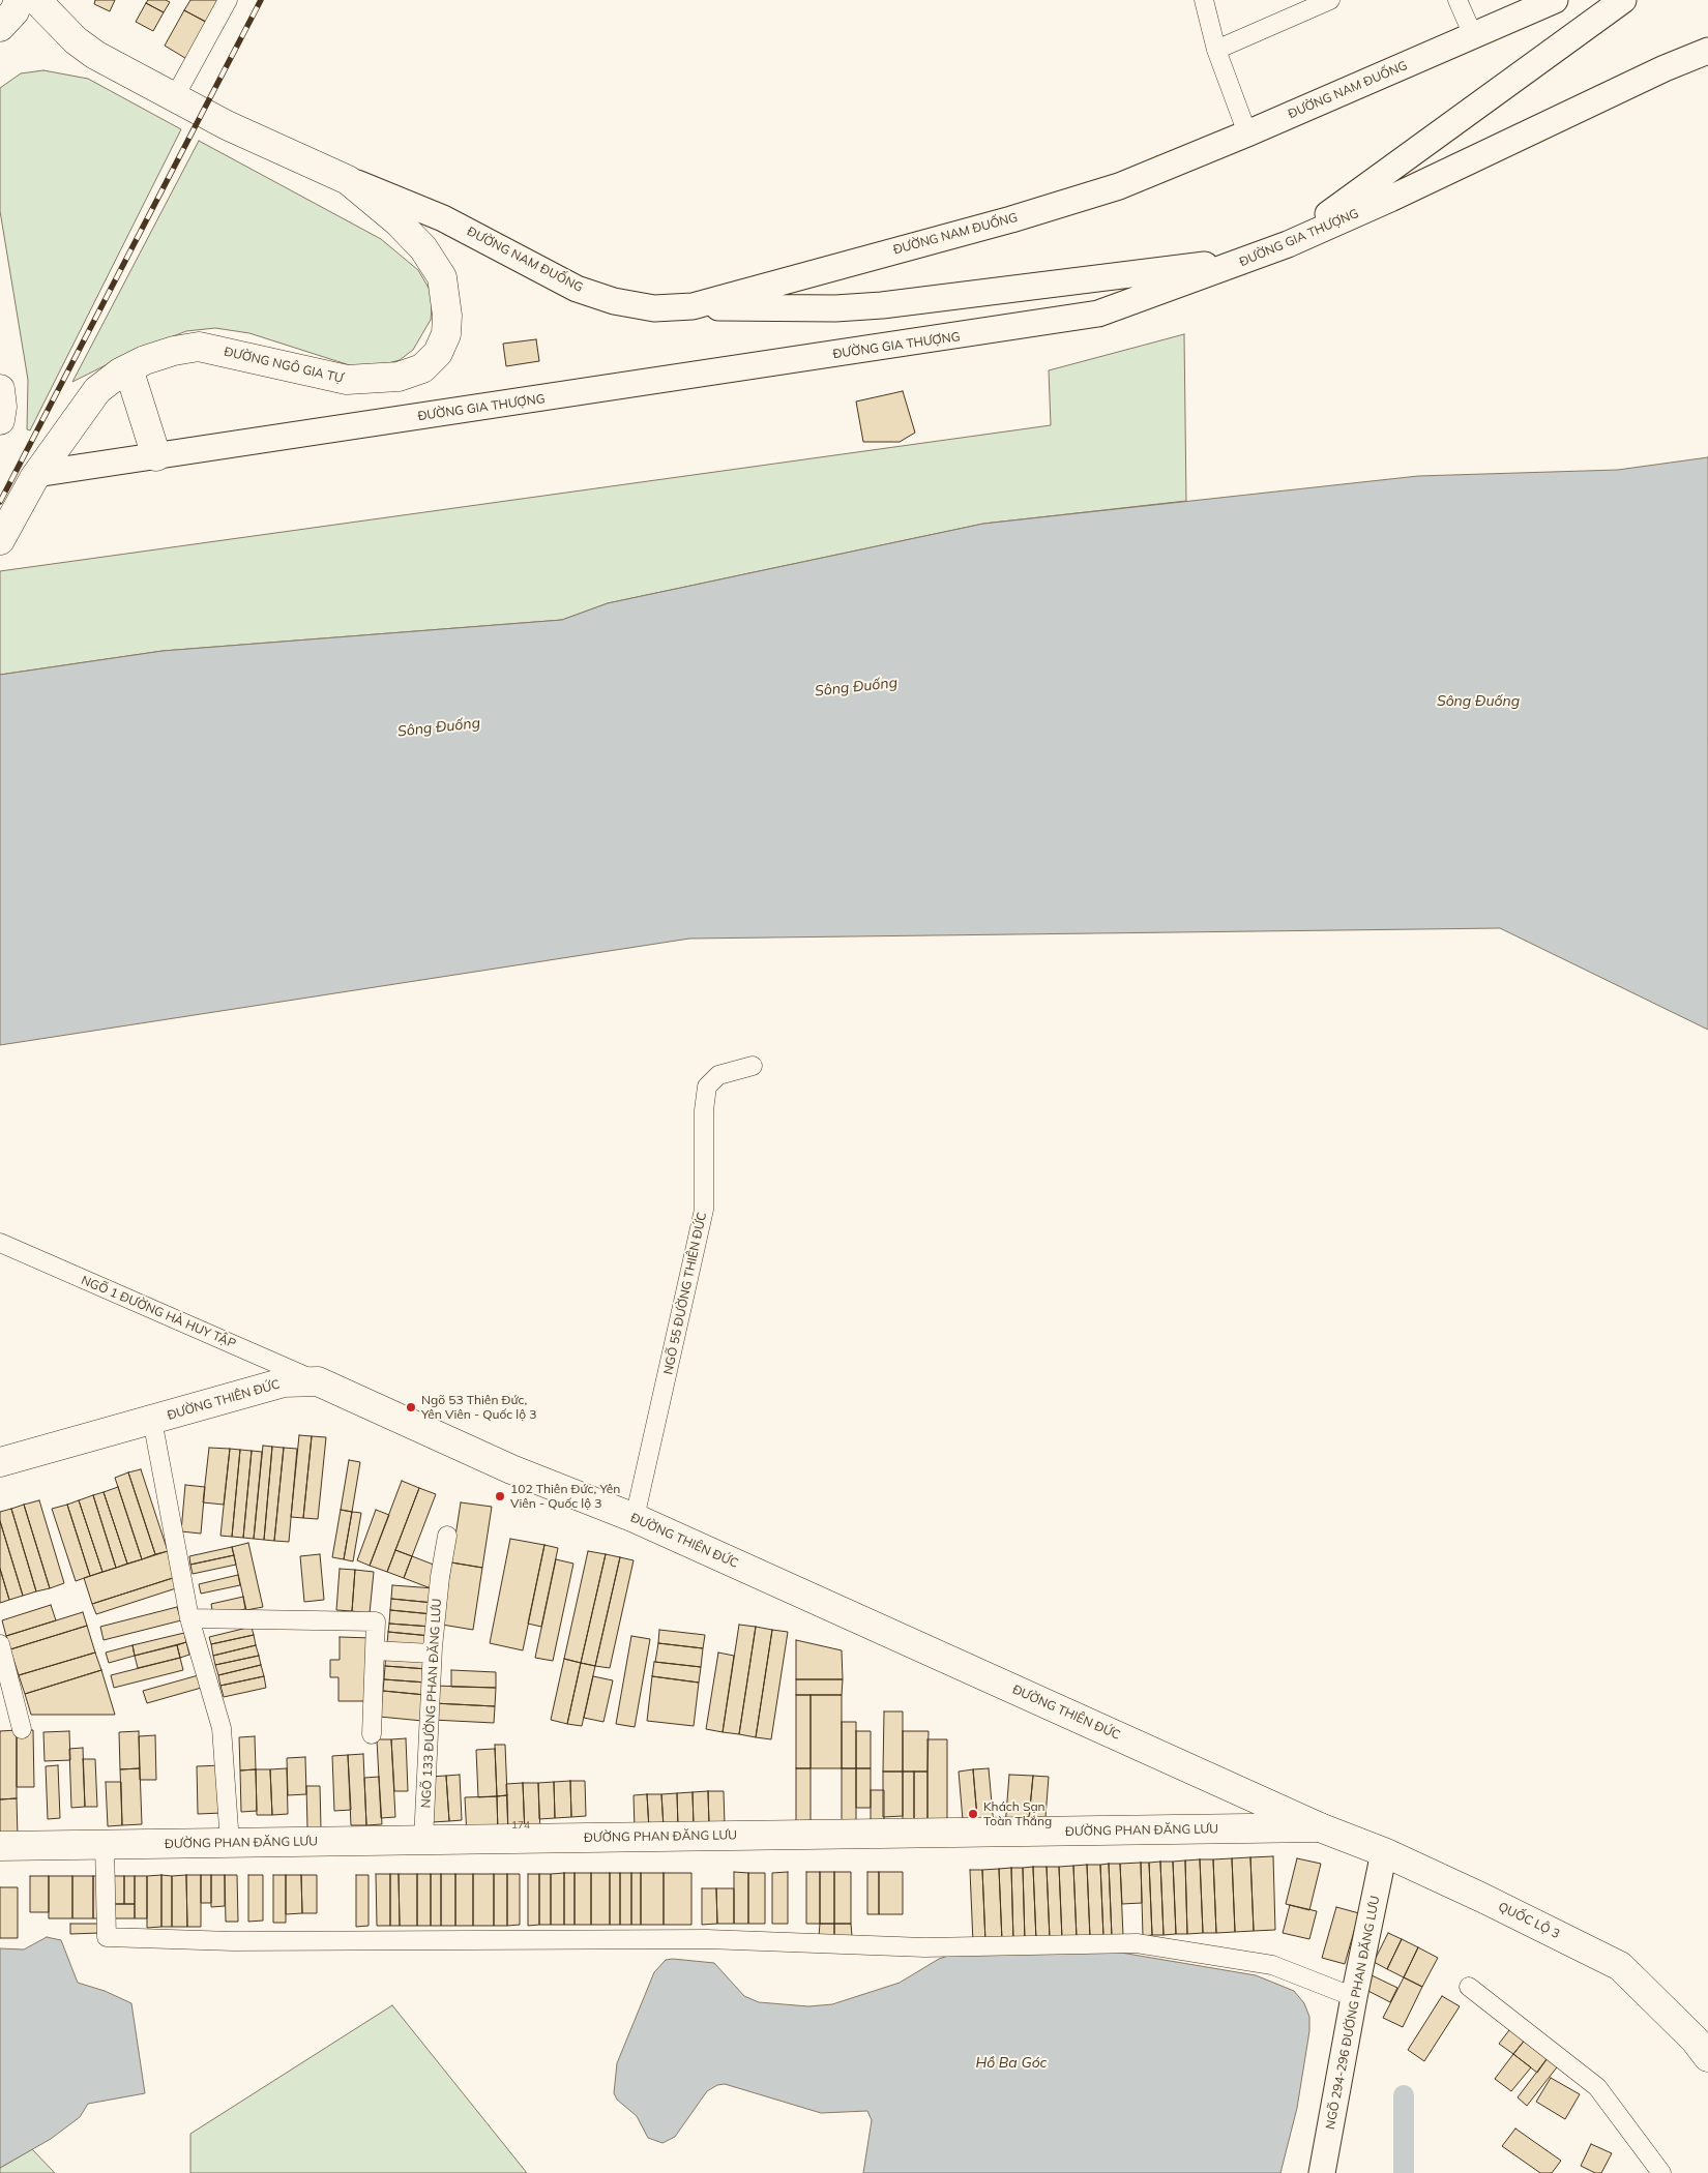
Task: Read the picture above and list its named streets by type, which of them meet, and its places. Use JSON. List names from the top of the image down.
{
  "streets": {
    "main road": [
      "ĐƯỜNG NAM ĐUỐNG",
      "ĐƯỜNG GIA THƯỢNG",
      "ĐƯỜNG NGÔ GIA TỰ",
      "ĐƯỜNG THIÊN ĐỨC",
      "ĐƯỜNG PHAN ĐĂNG LƯU",
      "QUỐC LỘ 3",
      "NGÕ 294-296 ĐƯỜNG PHAN ĐĂNG LƯU"
    ],
    "street": ["NGÕ 55 ĐƯỜNG THIÊN ĐỨC", "NGÕ 1 ĐƯỜNG HÀ HUY TẬP", "NGÕ 133 ĐƯỜNG PHAN ĐĂNG LƯU"]
  },
  "crossings": [
    ["ĐƯỜNG NAM ĐUỐNG", "ĐƯỜNG NGÔ GIA TỰ"],
    ["ĐƯỜNG GIA THƯỢNG", "ĐƯỜNG NGÔ GIA TỰ"],
    ["NGÕ 55 ĐƯỜNG THIÊN ĐỨC", "ĐƯỜNG THIÊN ĐỨC"],
    ["NGÕ 1 ĐƯỜNG HÀ HUY TẬP", "ĐƯỜNG THIÊN ĐỨC"],
    ["ĐƯỜNG THIÊN ĐỨC", "ĐƯỜNG PHAN ĐĂNG LƯU"],
    ["ĐƯỜNG THIÊN ĐỨC", "QUỐC LỘ 3"],
    ["NGÕ 133 ĐƯỜNG PHAN ĐĂNG LƯU", "ĐƯỜNG PHAN ĐĂNG LƯU"],
    ["ĐƯỜNG PHAN ĐĂNG LƯU", "QUỐC LỘ 3"],
    ["QUỐC LỘ 3", "NGÕ 294-296 ĐƯỜNG PHAN ĐĂNG LƯU"]
  ],
  "water": ["Sông Đuống", "Hồ Ba Góc"],
  "places": ["Ngõ 53 Thiên Đức, Yên Viên - Quốc lộ 3", "102 Thiên Đức, Yên Viên - Quốc lộ 3", "Khách Sạn Toàn Thắng"],
  "house_numbers": ["174"]
}
